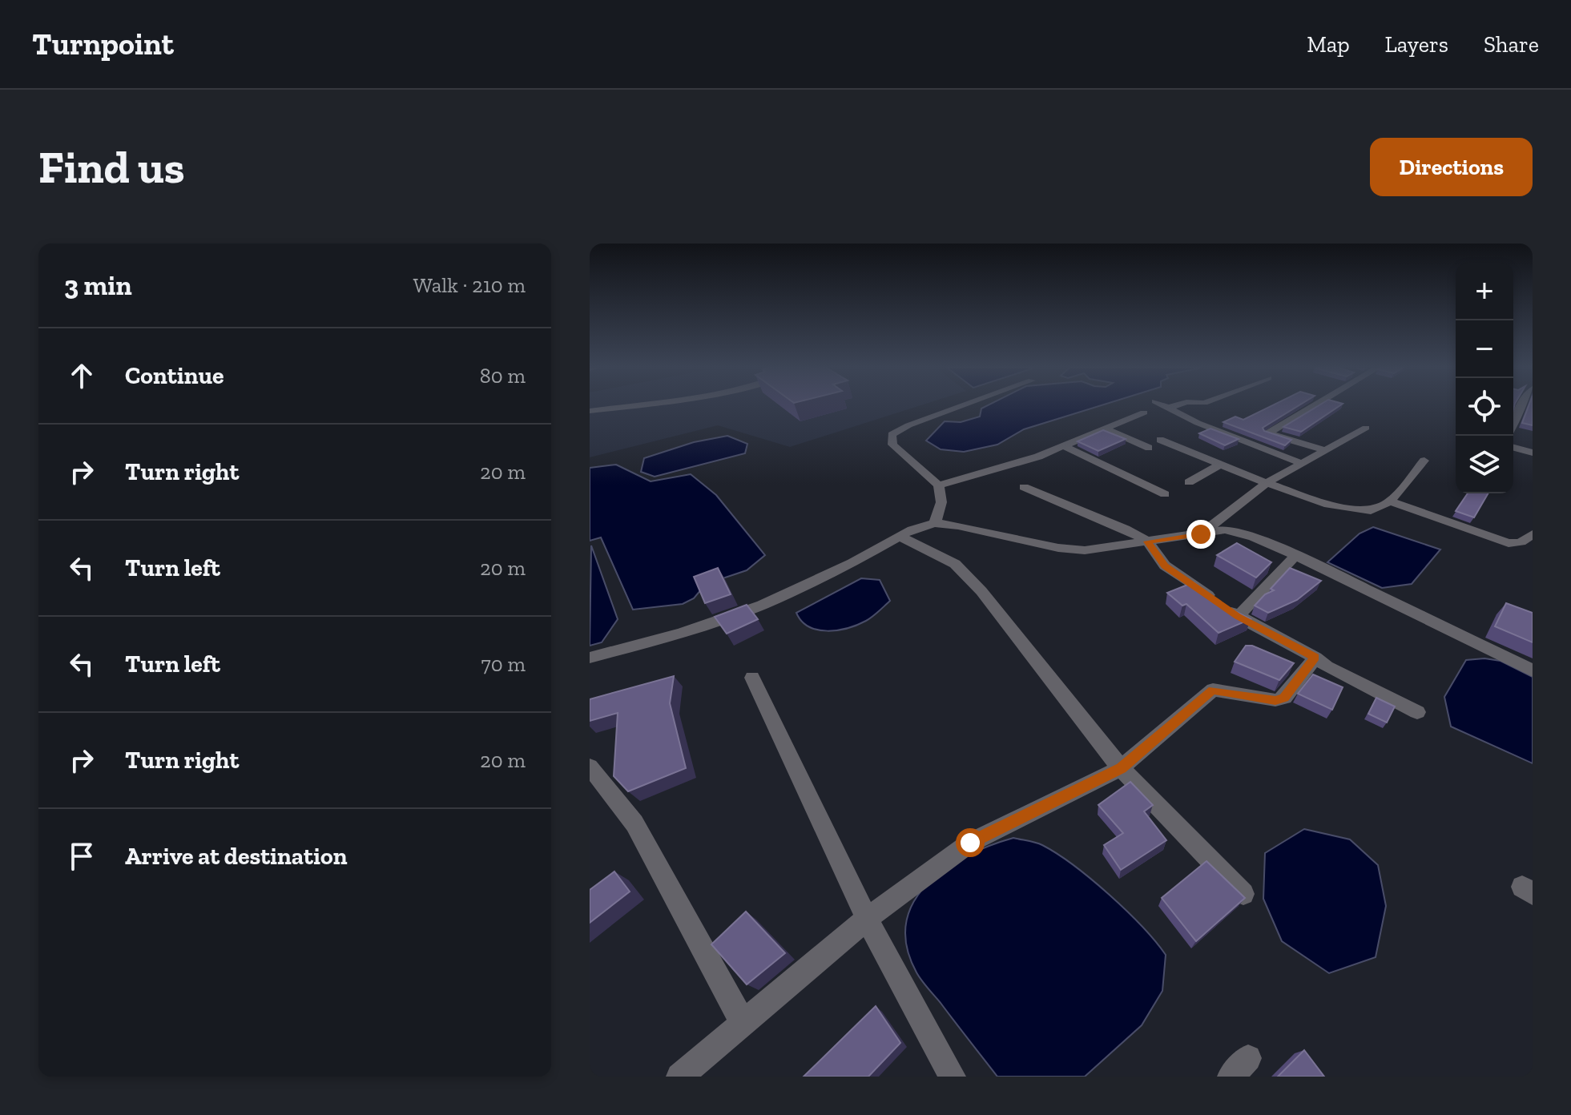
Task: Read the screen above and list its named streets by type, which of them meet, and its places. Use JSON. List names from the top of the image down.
{
  "page": {
    "header": "Turnpoint",
    "nav": ["Map", "Layers", "Share"],
    "buttons": "Directions",
    "title": "Find us",
    "heading": ["3 min", "Walk · 210 m"],
    "map_buttons": ["+", "−"],
    "list": [
      ["Continue", "80 m"],
      ["Turn right", "20 m"],
      ["Turn left", "20 m"],
      ["Turn left", "70 m"],
      ["Turn right", "20 m"],
      "Arrive at destination"
    ]
  }
}
